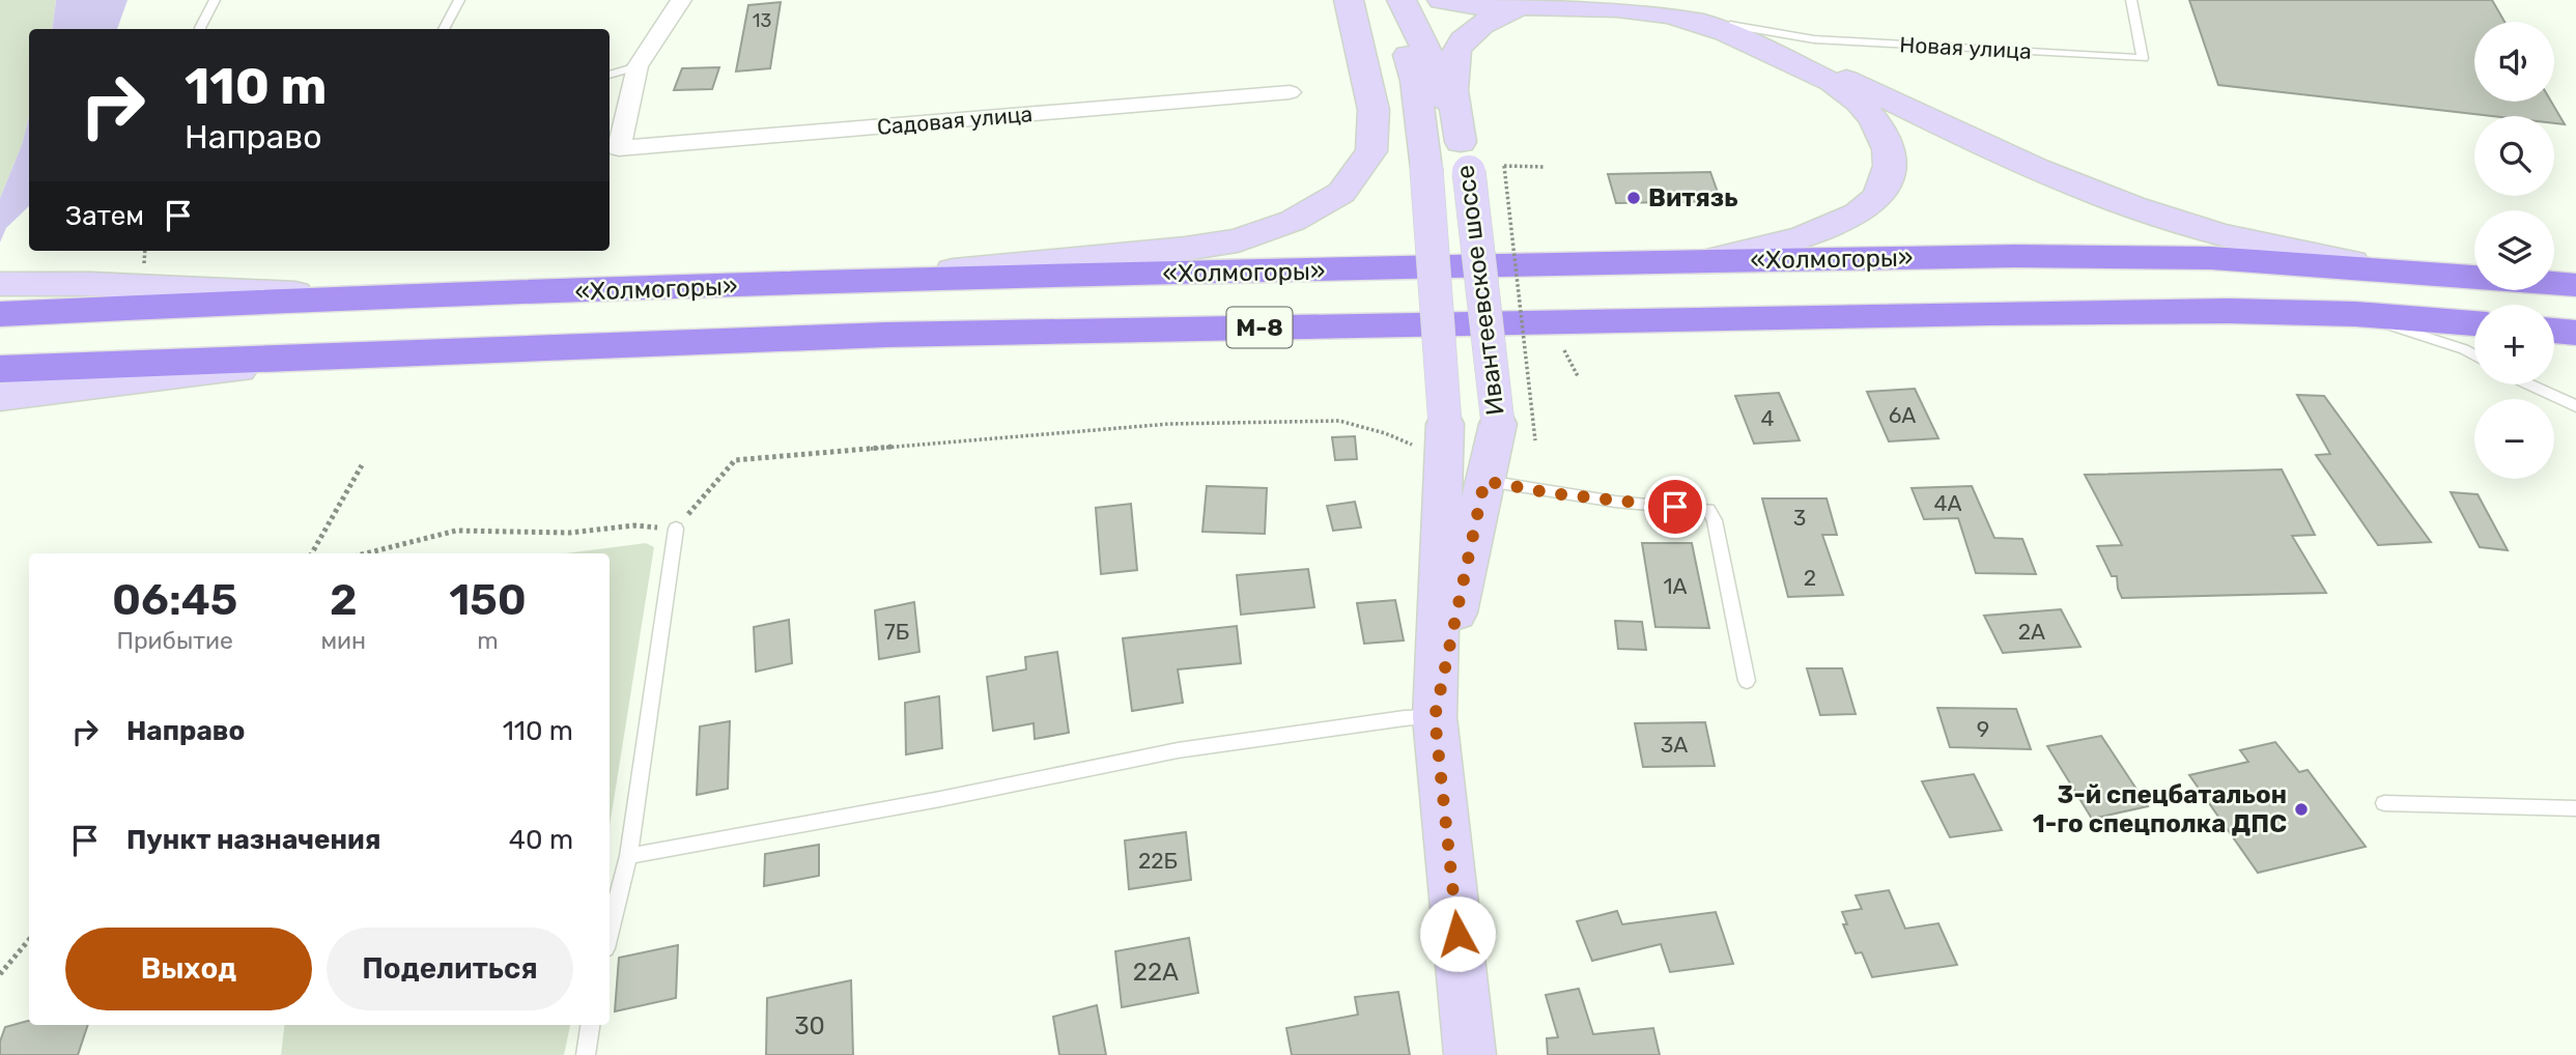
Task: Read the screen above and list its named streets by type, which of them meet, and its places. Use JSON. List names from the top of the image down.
{
  "streets": {
    "highway": ["«Холмогоры»", "М-8"],
    "main road": ["Ивантеевское шоссе"],
    "street": ["Садовая улица"],
    "lane": ["Новая улица"]
  },
  "places": ["Витязь", "3-й спецбатальон 1-го спецполка ДПС"],
  "house_numbers": [
    "13",
    "6А",
    "4",
    "4А",
    "3",
    "2",
    "1А",
    "7Б",
    "2А",
    "9",
    "3А",
    "22Б",
    "22А",
    "30"
  ],
  "page": {
    "map_buttons": ["+", "−"],
    "turn": ["110 m", "Направо"],
    "then": "Затем",
    "eta": [
      "06:45",
      "Прибытие",
      "2",
      "мин",
      "150",
      "m"
    ],
    "list": [
      {
        "name": "Направо",
        "value": "110 m"
      },
      {
        "name": "Пункт назначения",
        "value": "40 m"
      }
    ],
    "buttons": ["Выход", "Поделиться"]
  }
}
